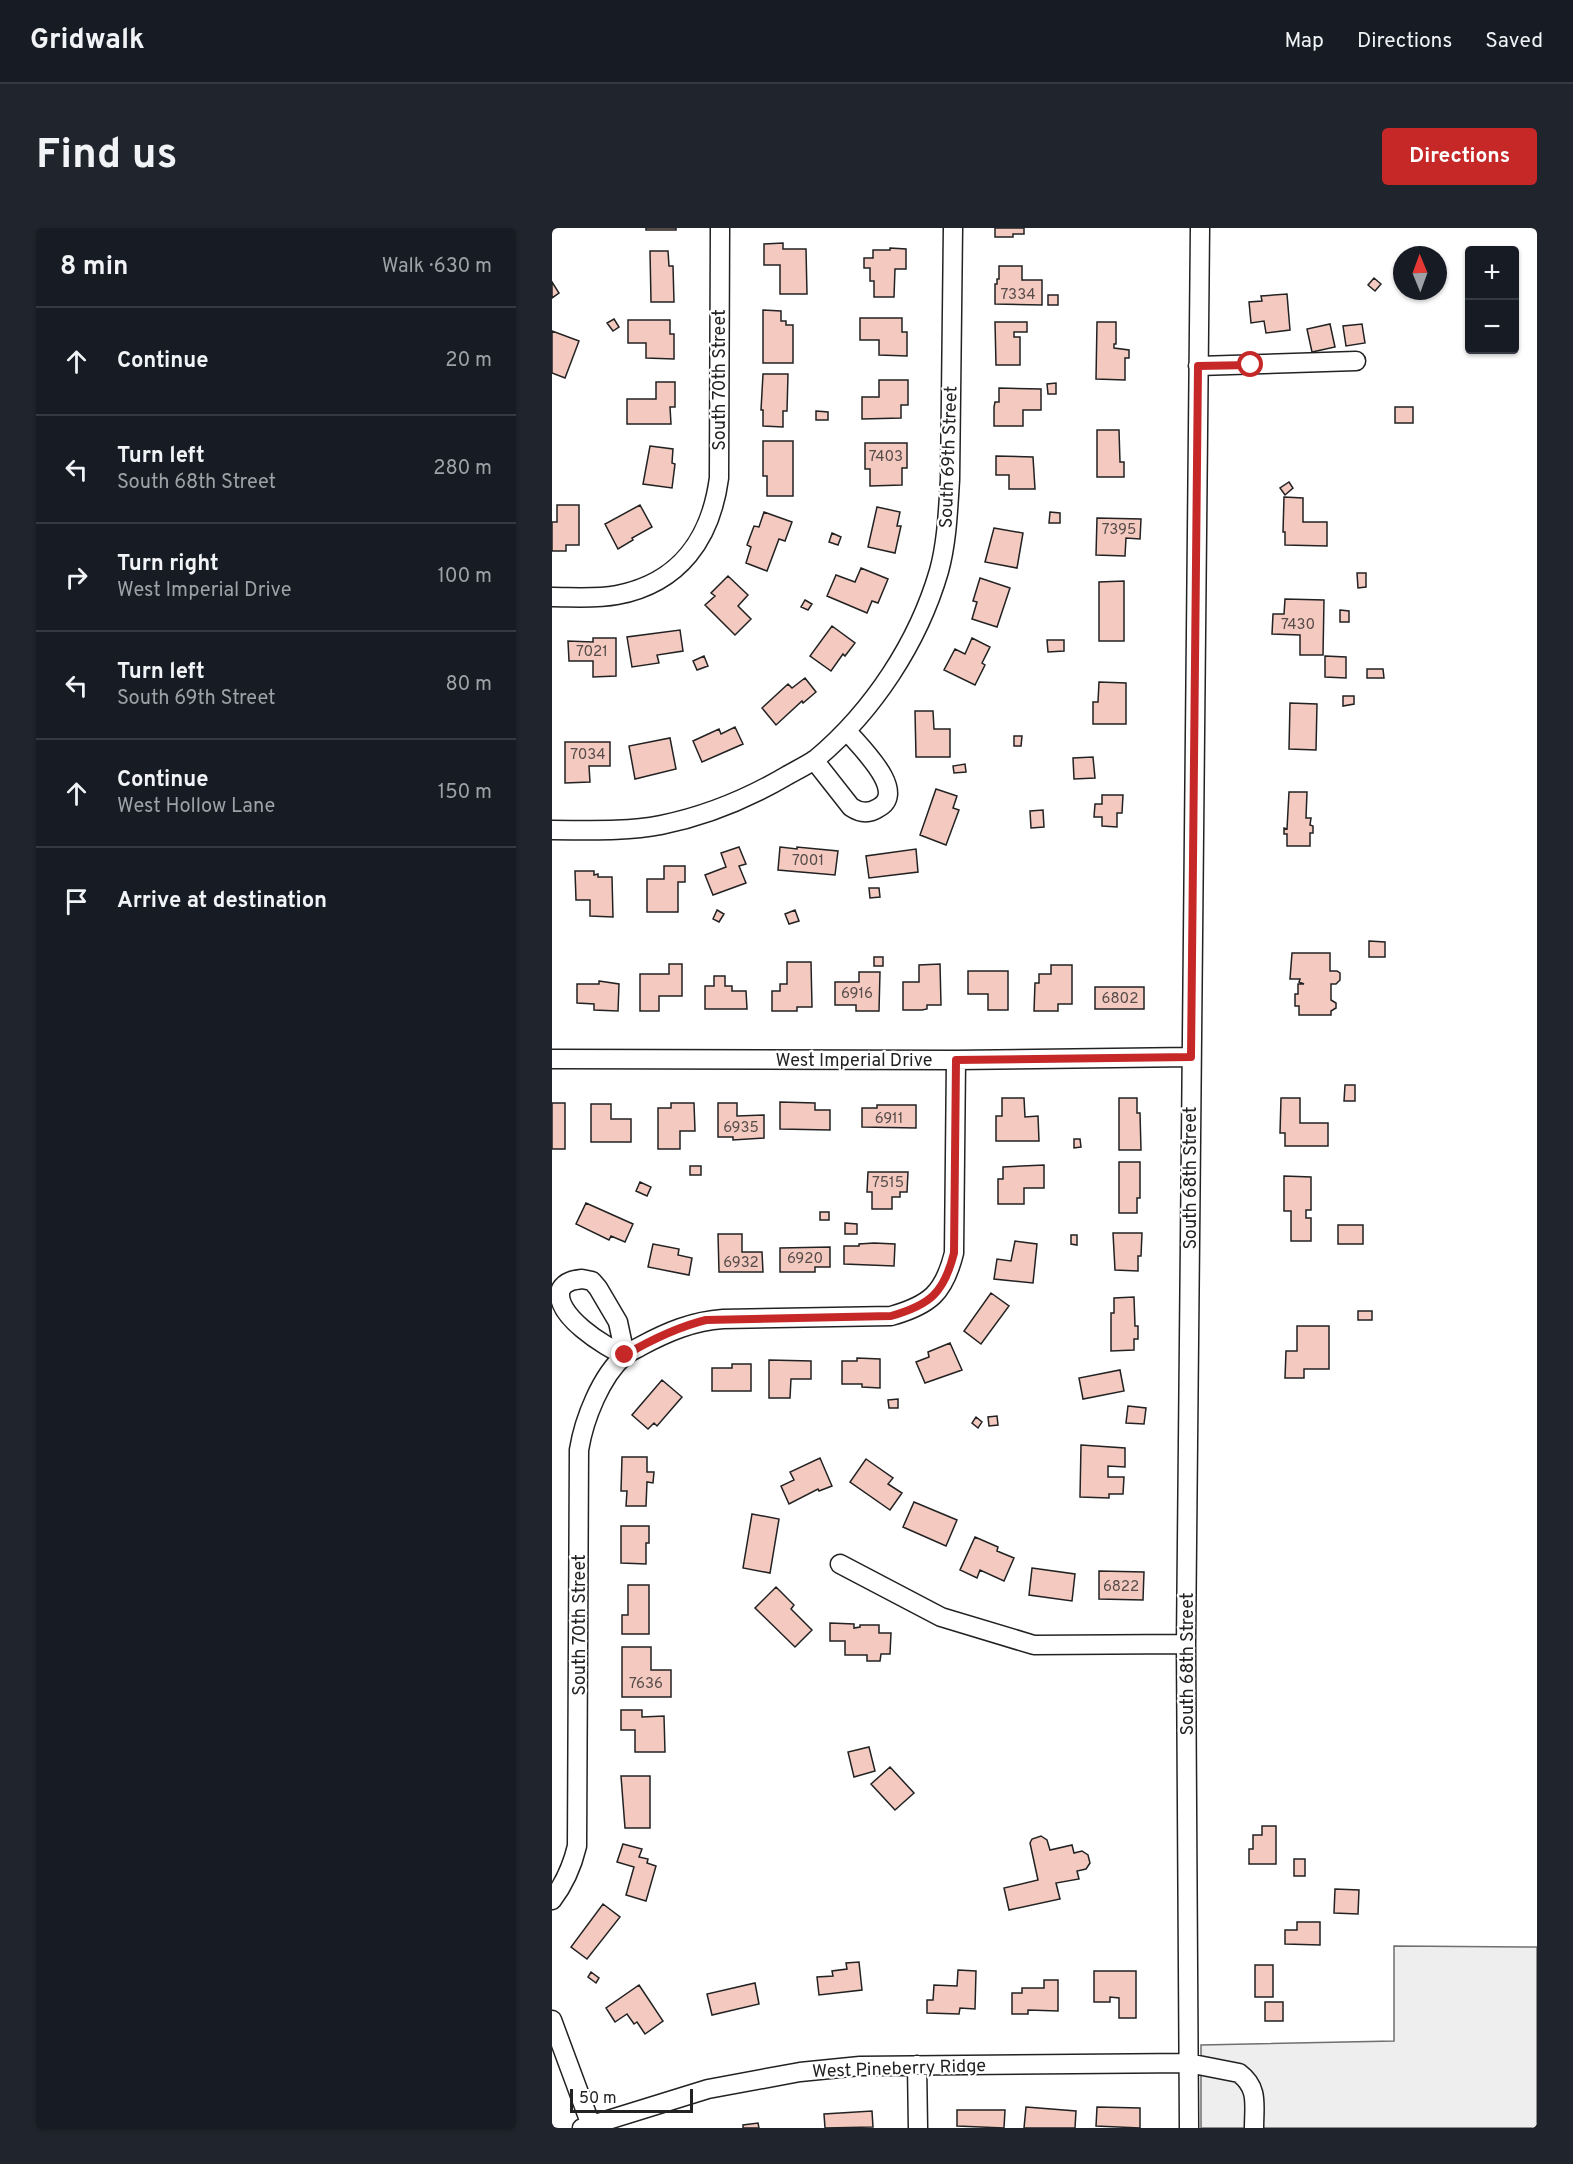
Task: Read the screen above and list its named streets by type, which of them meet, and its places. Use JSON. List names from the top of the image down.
{
  "streets": {
    "street": [
      "South 70th Street",
      "South 69th Street",
      "West Imperial Drive",
      "South 68th Street",
      "West Pineberry Ridge"
    ]
  },
  "crossings": [
    ["South 70th Street", "West Imperial Drive"],
    ["West Imperial Drive", "South 68th Street"],
    ["South 68th Street", "West Pineberry Ridge"]
  ],
  "house_numbers": [
    "7334",
    "7403",
    "7395",
    "7430",
    "7021",
    "7034",
    "7001",
    "6916",
    "6802",
    "6911",
    "6935",
    "7515",
    "6920",
    "6932",
    "6822",
    "7636"
  ],
  "scale_bar": "50 m",
  "north": "top",
  "page": {
    "header": "Gridwalk",
    "nav": ["Map", "Directions", "Saved"],
    "buttons": "Directions",
    "title": "Find us",
    "heading": ["8 min", "Walk · 630 m"],
    "map_buttons": ["+", "−"],
    "list": [
      ["Continue", "20 m"],
      ["Turn left", "South 68th Street", "280 m"],
      ["Turn right", "West Imperial Drive", "100 m"],
      ["Turn left", "South 69th Street", "80 m"],
      ["Continue", "West Hollow Lane", "150 m"],
      "Arrive at destination"
    ],
    "scale": "50 m"
  }
}
